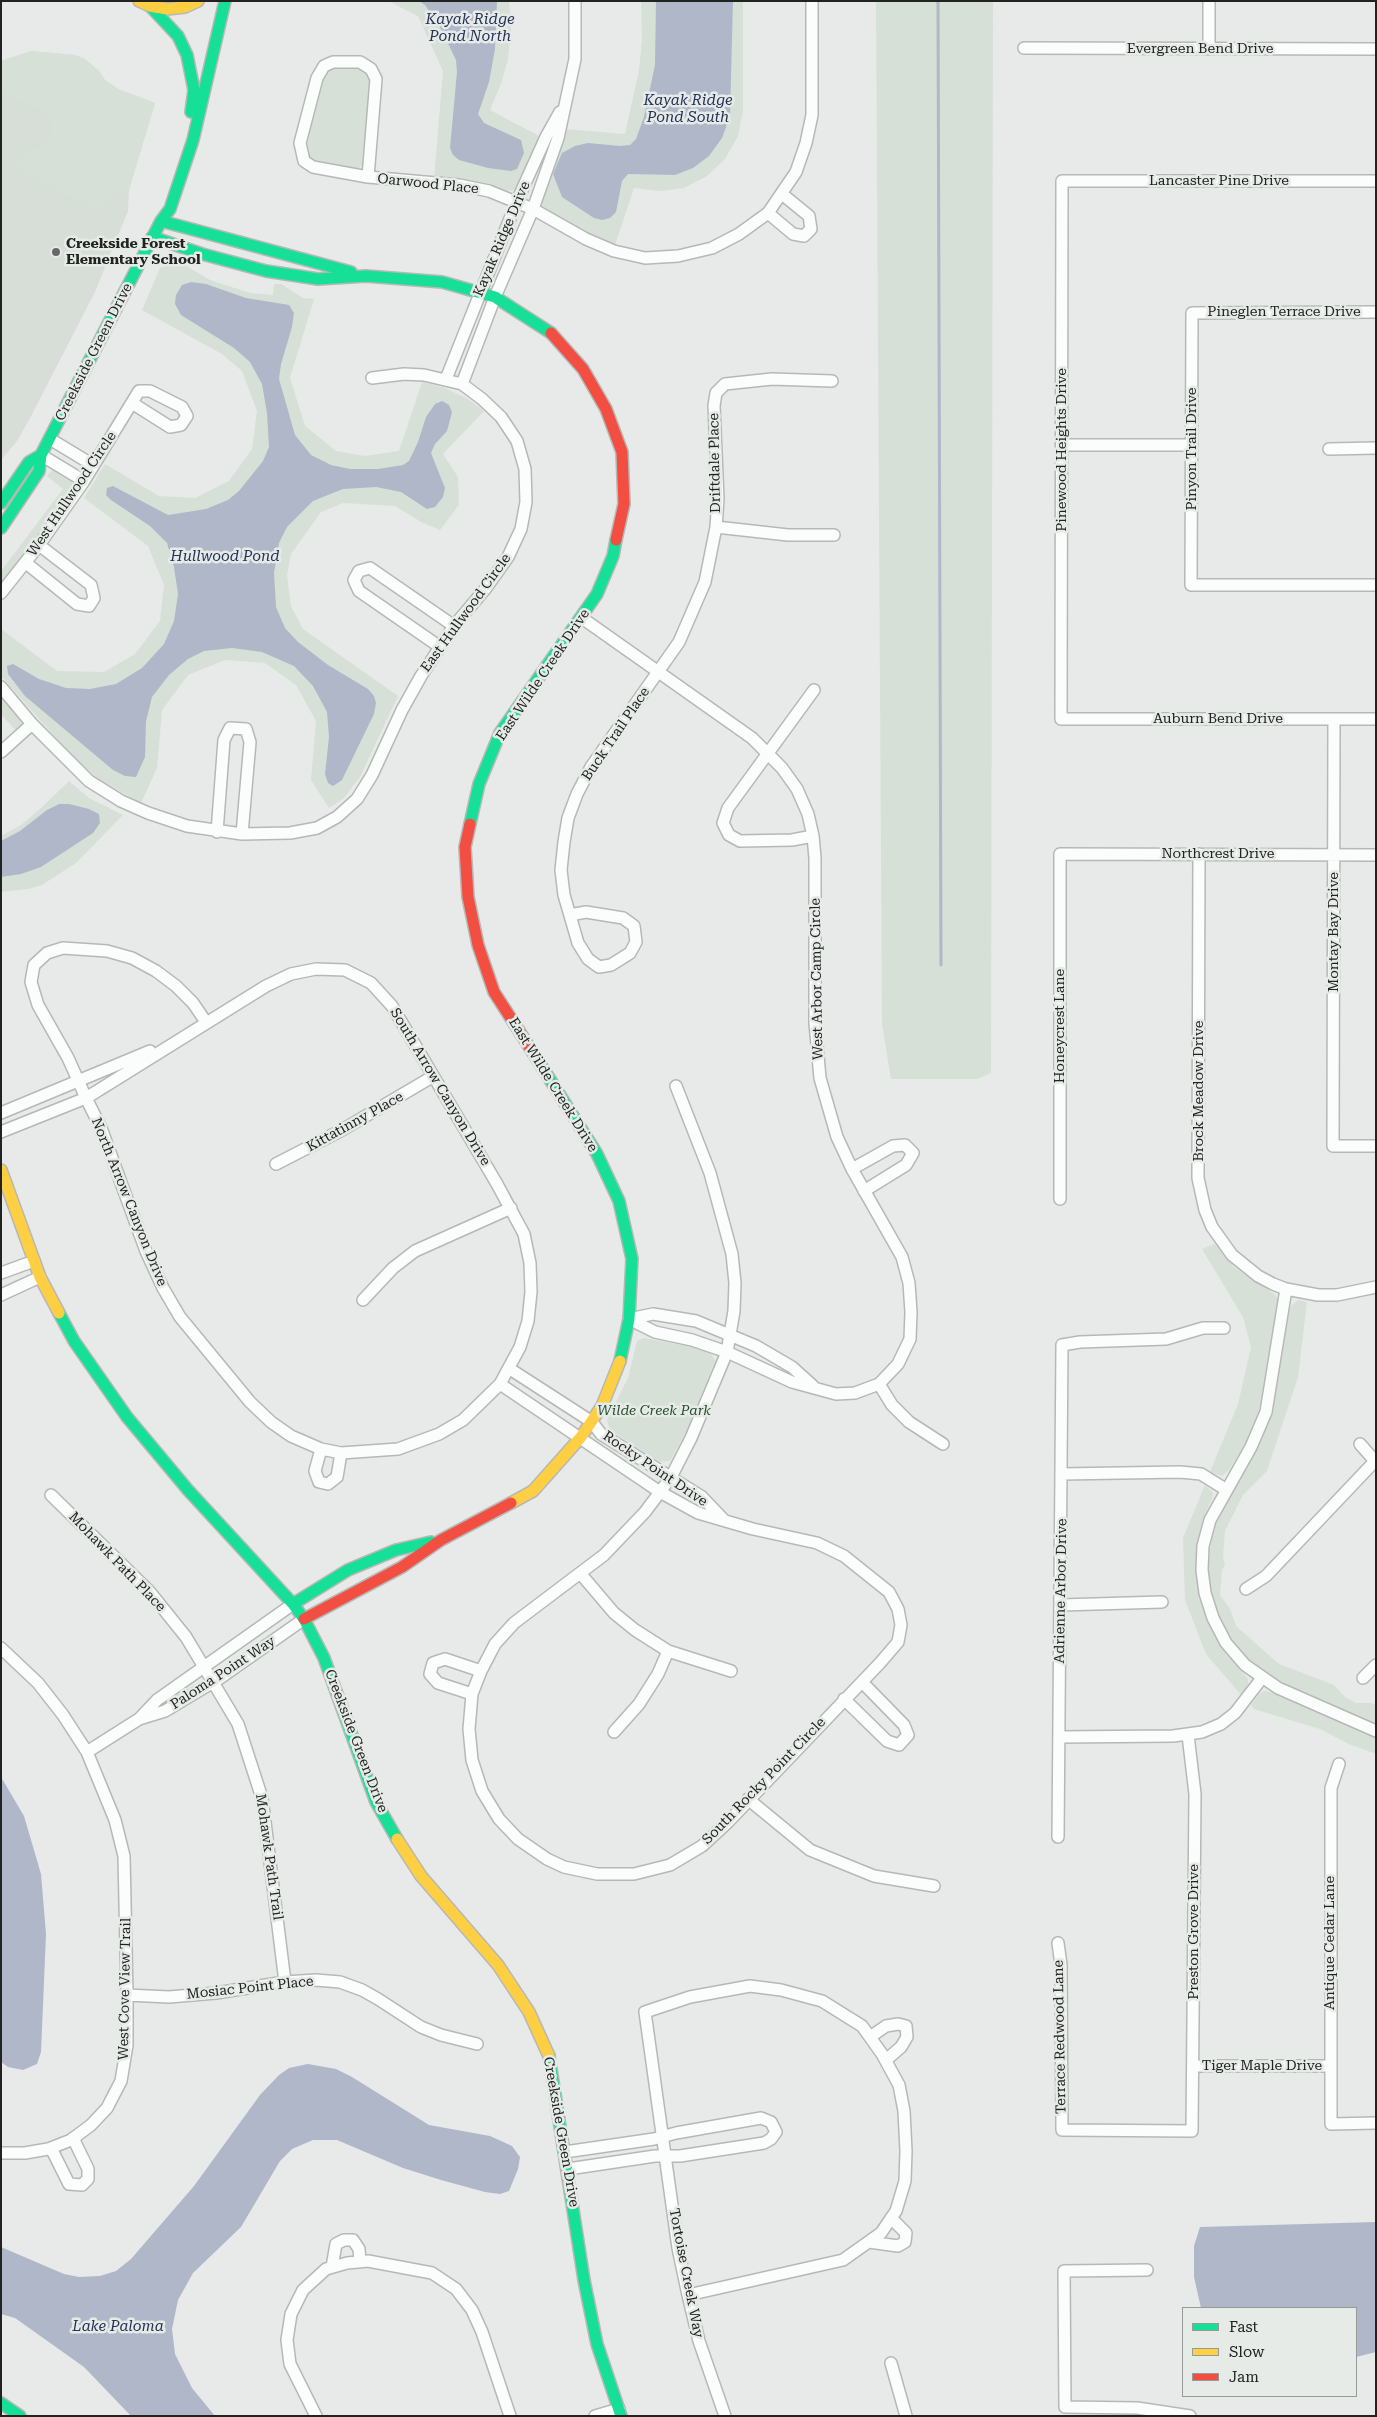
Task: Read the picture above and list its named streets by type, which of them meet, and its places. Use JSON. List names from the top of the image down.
{
  "streets": {
    "street": [
      "Evergreen Bend Drive",
      "Lancaster Pine Drive",
      "Oarwood Place",
      "Kayak Ridge Drive",
      "Pineglen Terrace Drive",
      "Creekside Green Drive",
      "Pinyon Trail Drive",
      "Pinewood Heights Drive",
      "Driftdale Place",
      "West Hullwood Circle",
      "East Hullwood Circle",
      "East Wilde Creek Drive",
      "Auburn Bend Drive",
      "Buck Trail Place",
      "Northcrest Drive",
      "Montay Bay Drive",
      "West Arbor Camp Circle",
      "Honeycrest Lane",
      "South Arrow Canyon Drive",
      "Brock Meadow Drive",
      "Kittatinny Place",
      "North Arrow Canyon Drive",
      "Rocky Point Drive",
      "Mohawk Path Place",
      "Adrienne Arbor Drive",
      "Paloma Point Way",
      "South Rocky Point Circle",
      "Mohawk Path Trail",
      "Preston Grove Drive",
      "Antique Cedar Lane",
      "Mosiac Point Place",
      "West Cove View Trail",
      "Terrace Redwood Lane",
      "Tiger Maple Drive",
      "Tortoise Creek Way"
    ]
  },
  "crossings": [
    ["Lancaster Pine Drive", "Pinewood Heights Drive"],
    ["Oarwood Place", "Kayak Ridge Drive"],
    ["Kayak Ridge Drive", "East Hullwood Circle"],
    ["Kayak Ridge Drive", "East Wilde Creek Drive"],
    ["Pineglen Terrace Drive", "Pinyon Trail Drive"],
    ["Creekside Green Drive", "East Wilde Creek Drive"],
    ["Creekside Green Drive", "Paloma Point Way"],
    ["Pinewood Heights Drive", "Auburn Bend Drive"],
    ["Driftdale Place", "Buck Trail Place"],
    ["Driftdale Place", "West Arbor Camp Circle"],
    ["East Wilde Creek Drive", "West Arbor Camp Circle"],
    ["East Wilde Creek Drive", "Rocky Point Drive"],
    ["Auburn Bend Drive", "Montay Bay Drive"],
    ["Buck Trail Place", "West Arbor Camp Circle"],
    ["Northcrest Drive", "Montay Bay Drive"],
    ["Northcrest Drive", "Honeycrest Lane"],
    ["Northcrest Drive", "Brock Meadow Drive"],
    ["West Arbor Camp Circle", "South Rocky Point Circle"],
    ["South Arrow Canyon Drive", "Kittatinny Place"],
    ["South Arrow Canyon Drive", "North Arrow Canyon Drive"],
    ["South Arrow Canyon Drive", "Rocky Point Drive"],
    ["North Arrow Canyon Drive", "Rocky Point Drive"],
    ["Rocky Point Drive", "South Rocky Point Circle"],
    ["Mohawk Path Place", "Paloma Point Way"],
    ["Mohawk Path Place", "Mohawk Path Trail"],
    ["Paloma Point Way", "Mohawk Path Trail"],
    ["Paloma Point Way", "West Cove View Trail"],
    ["Mohawk Path Trail", "Mosiac Point Place"],
    ["Preston Grove Drive", "Terrace Redwood Lane"],
    ["Preston Grove Drive", "Tiger Maple Drive"],
    ["Antique Cedar Lane", "Tiger Maple Drive"],
    ["Mosiac Point Place", "West Cove View Trail"]
  ],
  "water": [
    "Kayak Ridge Pond North",
    "Kayak Ridge Pond South",
    "Hullwood Pond",
    "Lake Paloma"
  ],
  "parks": ["Wilde Creek Park"],
  "places": ["Creekside Forest Elementary School"],
  "legend": ["Fast", "Slow", "Jam"]
}
